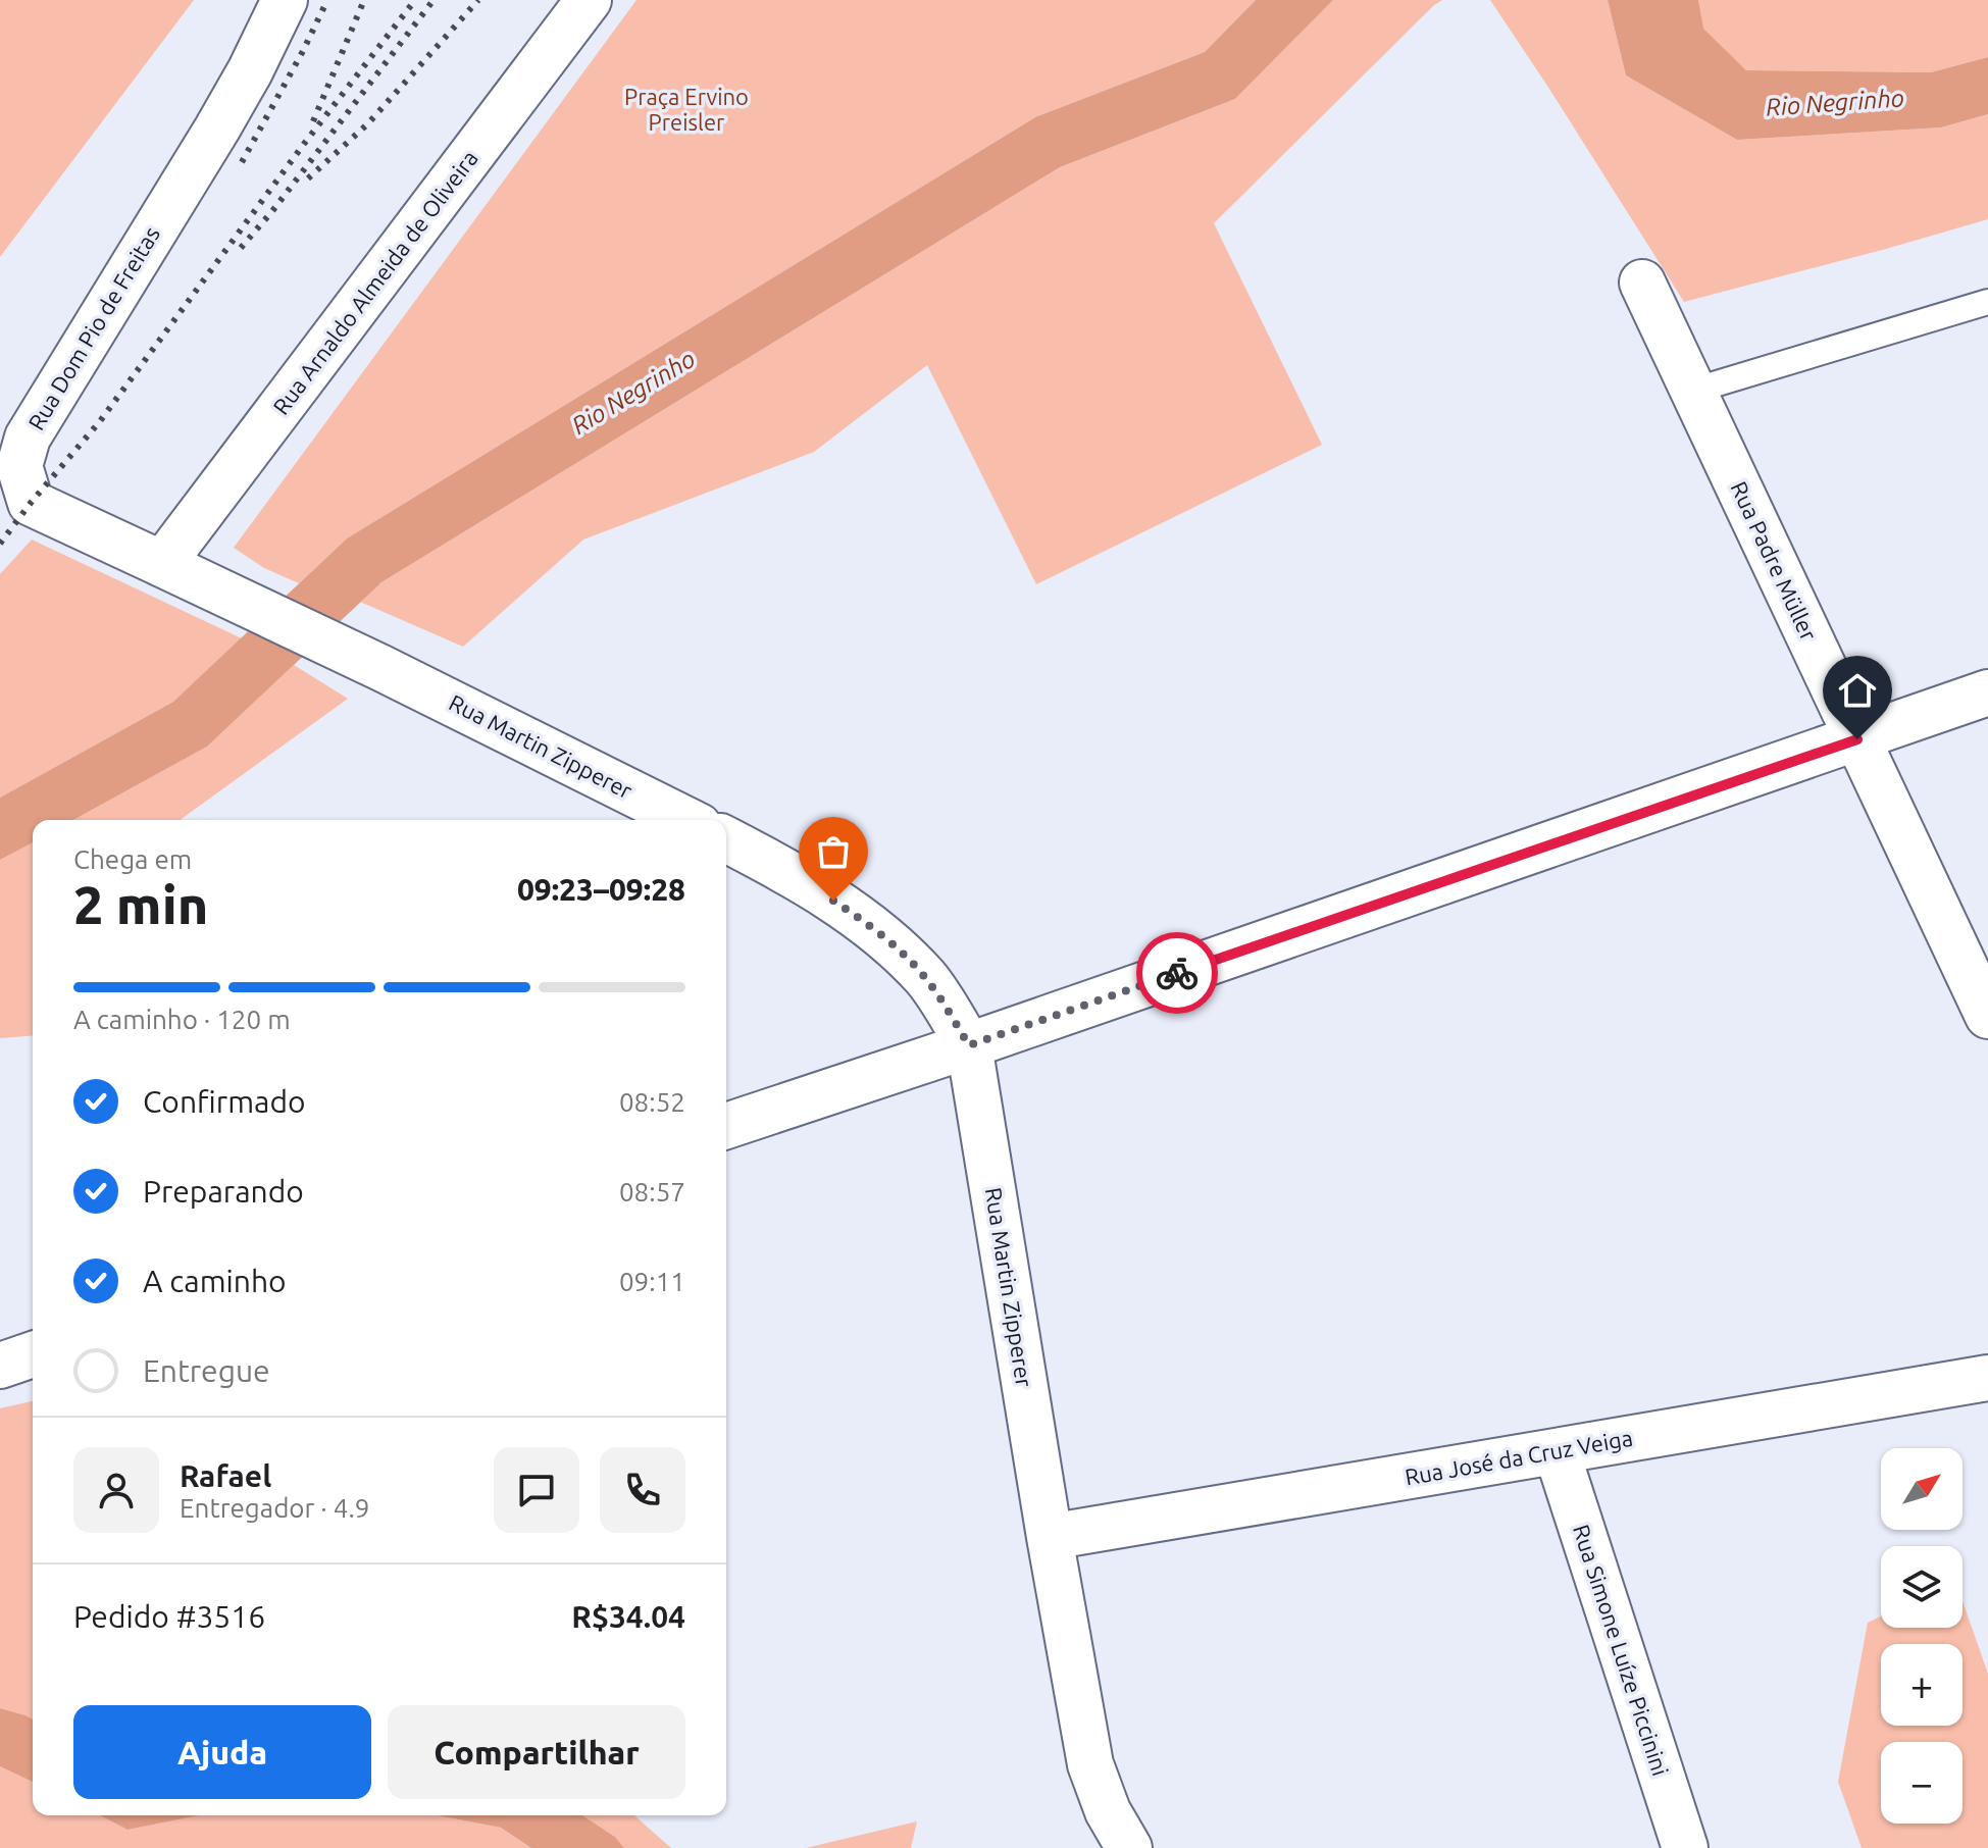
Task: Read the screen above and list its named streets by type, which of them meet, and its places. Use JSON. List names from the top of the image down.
{
  "streets": {
    "street": [
      "Rua Arnaldo Almeida de Oliveira",
      "Rua Dom Pio de Freitas",
      "Rua Padre Müller",
      "Rua Martin Zipperer",
      "Rua José da Cruz Veiga",
      "Rua Simone Luíze Piccinini"
    ]
  },
  "crossings": [
    ["Rua Arnaldo Almeida de Oliveira", "Rua Dom Pio de Freitas"],
    ["Rua Dom Pio de Freitas", "Rua Martin Zipperer"],
    ["Rua Martin Zipperer", "Rua José da Cruz Veiga"],
    ["Rua José da Cruz Veiga", "Rua Simone Luíze Piccinini"]
  ],
  "water": ["Rio Negrinho"],
  "parks": ["Praça Ervino Preisler"],
  "north": "top right",
  "page": {
    "heading": ["2 min", "Chega em", "09:23–09:28"],
    "panel": [
      "Rafael",
      "Entregador · 4.9",
      "Pedido #3516",
      "R$34.04"
    ],
    "bar": "A caminho · 120 m",
    "list": [
      ["Confirmado", "08:52"],
      ["Preparando", "08:57"],
      ["A caminho", "09:11"],
      "Entregue"
    ],
    "map_buttons": ["+", "−"],
    "buttons": ["Ajuda", "Compartilhar"]
  }
}
